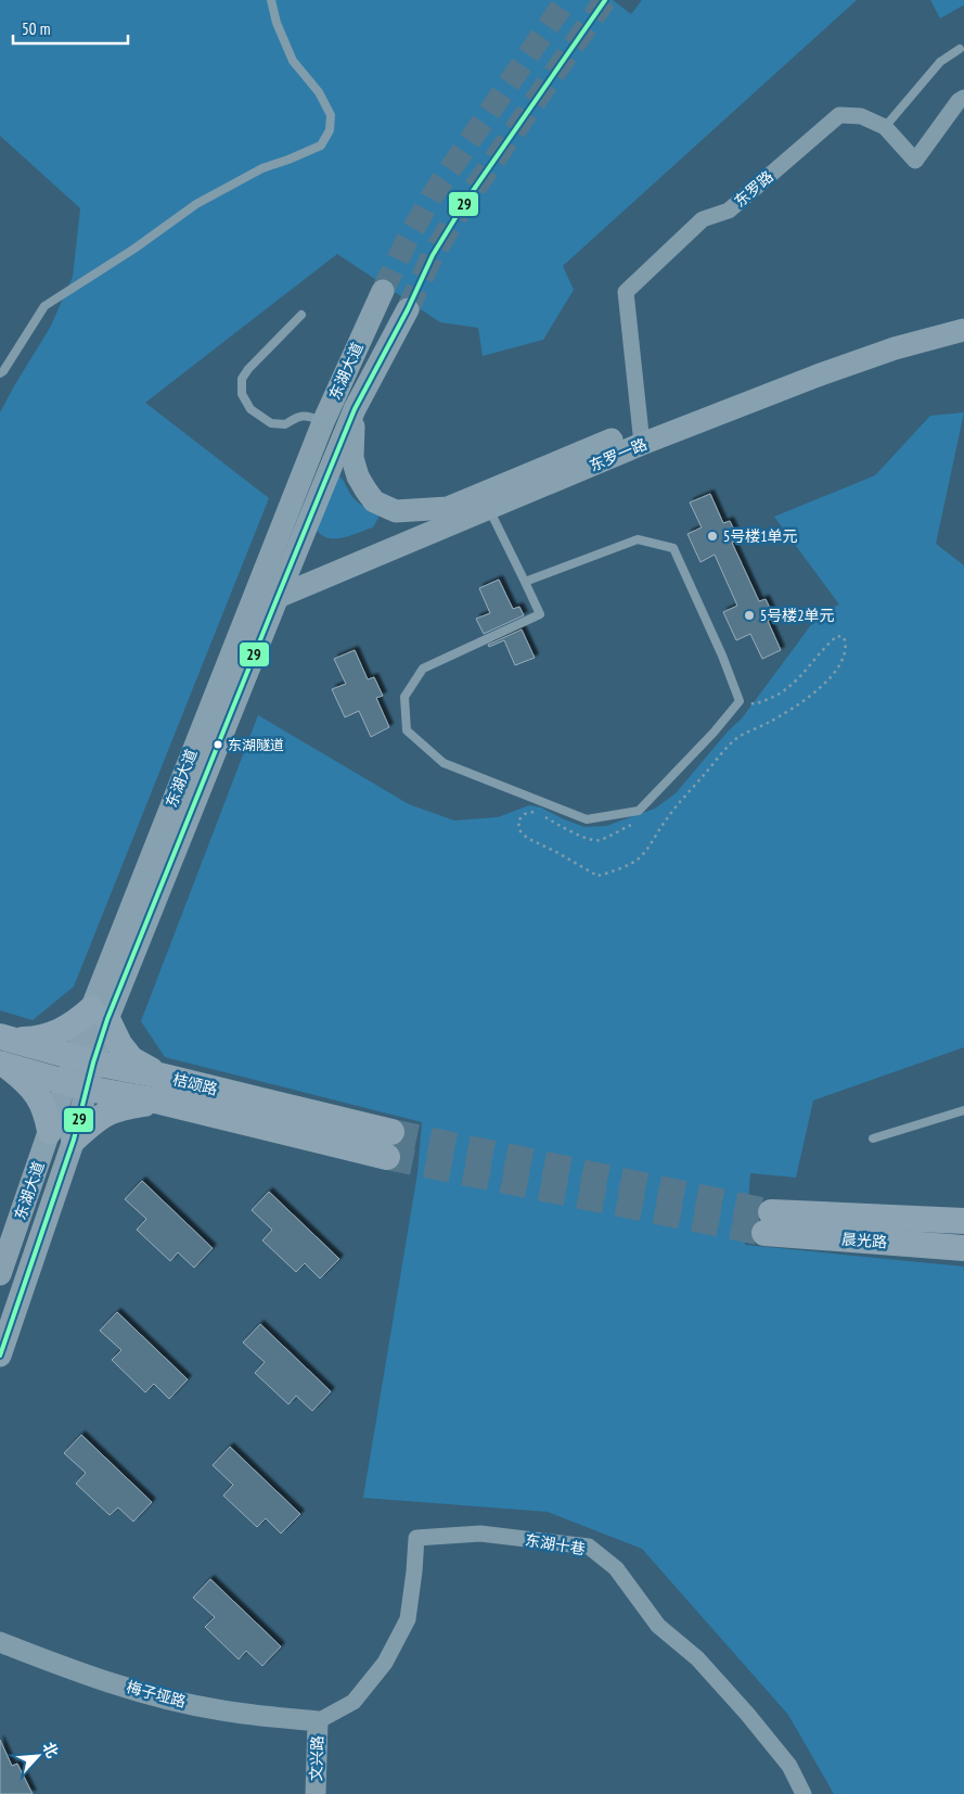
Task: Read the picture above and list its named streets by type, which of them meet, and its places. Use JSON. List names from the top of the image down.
{
  "streets": {
    "main road": [
      "东湖大道",
      "东罗一路",
      "桔颂路",
      "晨光路"
    ],
    "street": [
      "东罗路",
      "东湖十巷",
      "梅子垭路",
      "文兴路"
    ]
  },
  "crossings": [
    ["东罗路", "东罗一路"],
    ["东湖大道", "东罗一路"],
    ["东湖大道", "桔颂路"],
    ["东湖十巷", "梅子垭路"],
    ["东湖十巷", "文兴路"],
    ["梅子垭路", "文兴路"]
  ],
  "places": ["5号楼1单元", "5号楼2单元", "东湖隧道"],
  "lines": ["transit line 29"],
  "scale_bar": "50 m",
  "north": "top right"
}
